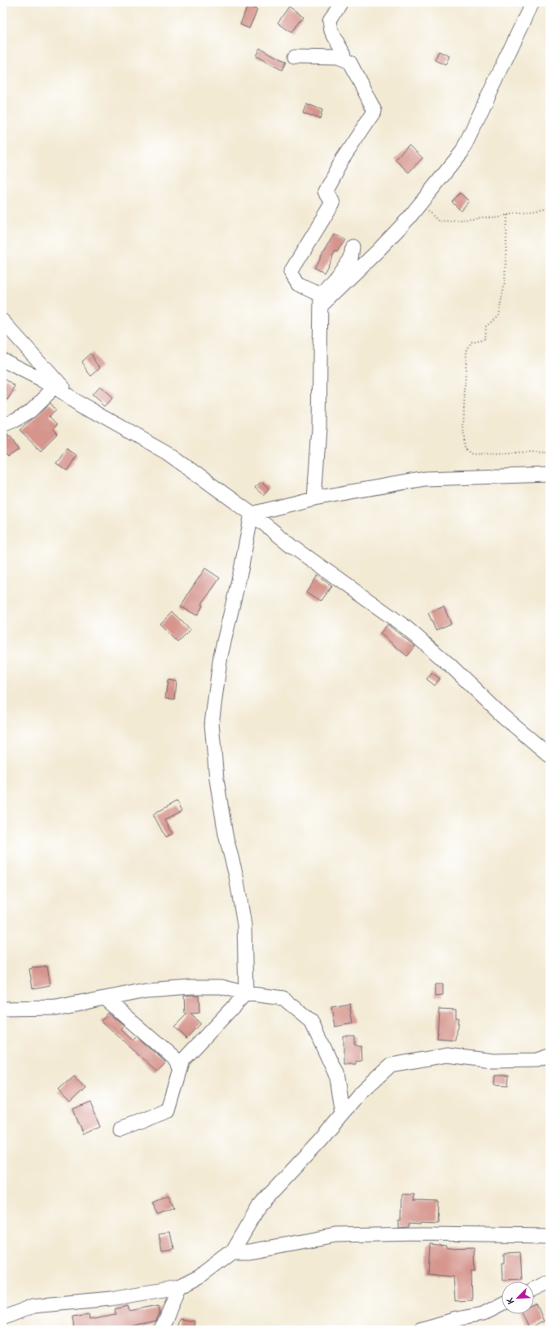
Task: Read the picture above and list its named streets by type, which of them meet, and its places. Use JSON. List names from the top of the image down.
{
  "north": "bottom left"
}
